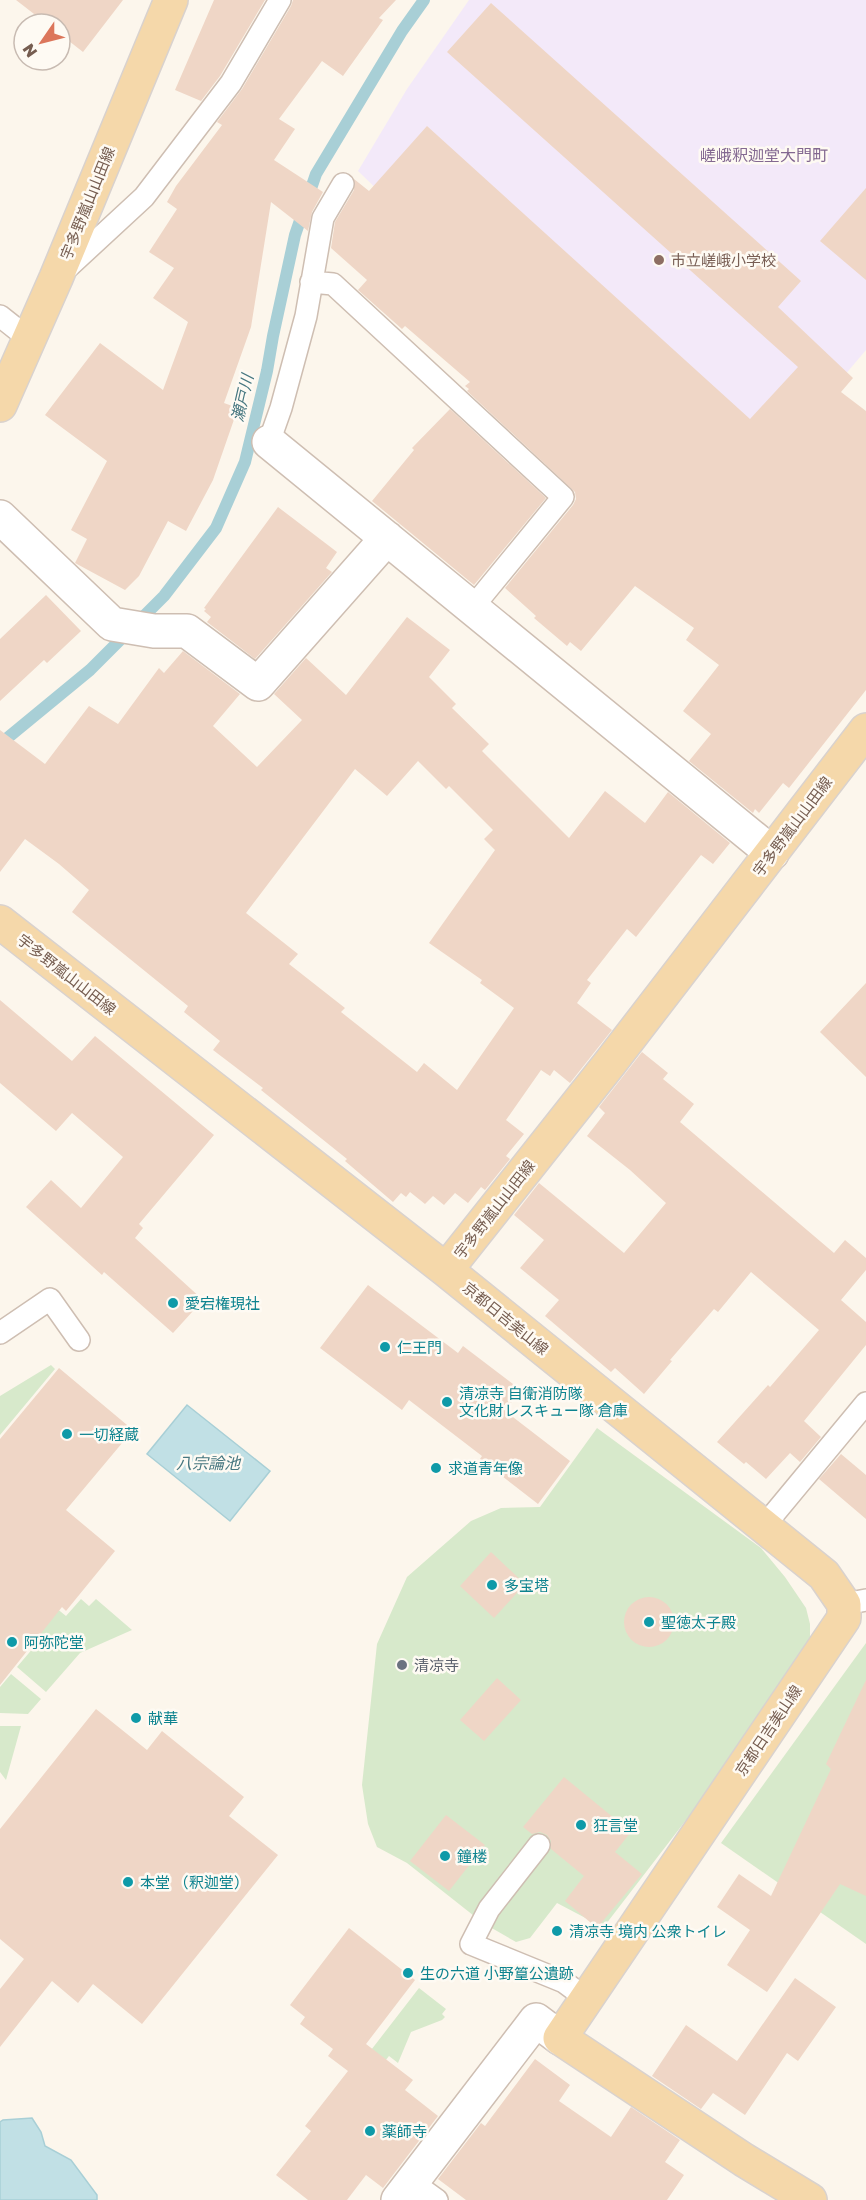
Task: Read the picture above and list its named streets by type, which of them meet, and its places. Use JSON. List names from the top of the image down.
{
  "streets": {
    "main road": ["宇多野嵐山山田線", "京都日吉美山線"]
  },
  "crossings": [
    ["宇多野嵐山山田線", "京都日吉美山線"]
  ],
  "districts": ["嵯峨釈迦堂大門町"],
  "water": ["瀬戸川", "八宗論池"],
  "places": [
    "市立嵯峨小学校",
    "愛宕権現社",
    "仁王門",
    "清凉寺 自衛消防隊 文化財レスキュー隊 倉庫",
    "一切経蔵",
    "求道青年像",
    "多宝塔",
    "聖徳太子殿",
    "阿弥陀堂",
    "清凉寺",
    "献華",
    "狂言堂",
    "鐘楼",
    "本堂 （釈迦堂）",
    "清凉寺 境内 公衆トイレ",
    "生の六道 小野篁公遺跡",
    "薬師寺"
  ],
  "north": "bottom left"
}
